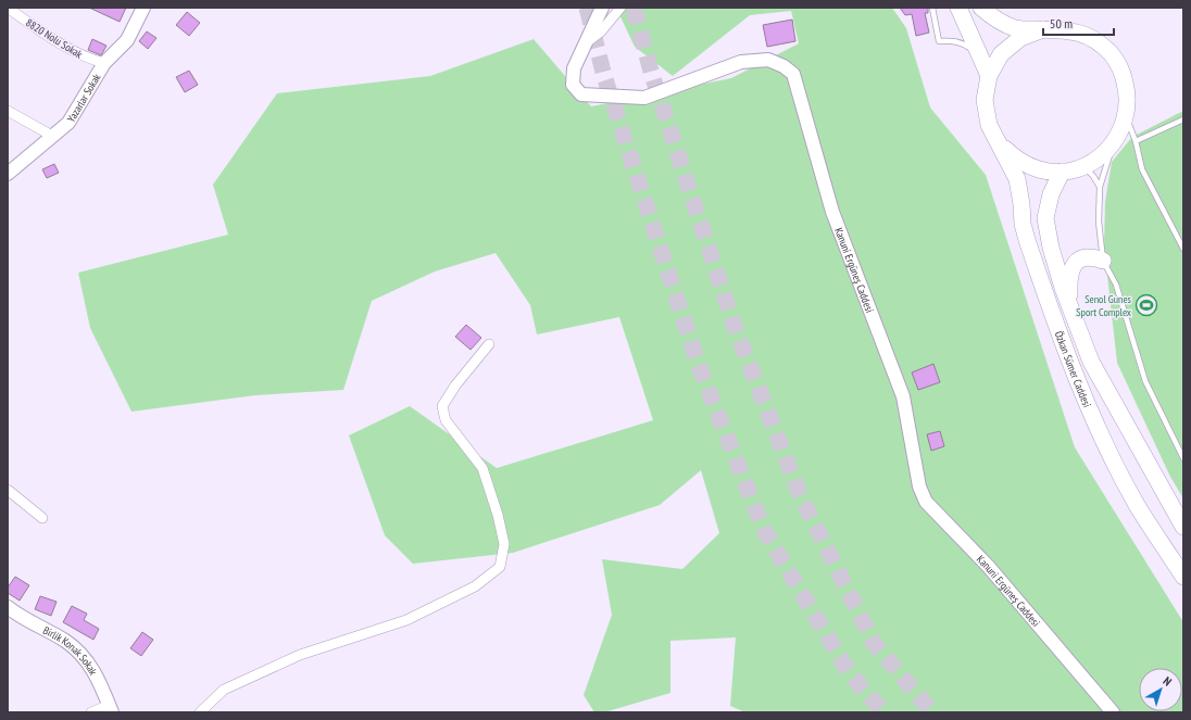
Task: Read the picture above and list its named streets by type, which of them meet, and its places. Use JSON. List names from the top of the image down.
{
  "streets": {
    "main road": ["Özkan Sümer Caddesi"],
    "street": [
      "8820 Nolu Sokak",
      "Yazarlar Sokak",
      "Kanuni Ergüneş Caddesi",
      "Birlik Konak Sokak"
    ]
  },
  "crossings": [
    ["8820 Nolu Sokak", "Yazarlar Sokak"]
  ],
  "places": {
    "sports": ["Senol Gunes Sport Complex"]
  },
  "scale_bar": "50 m",
  "north": "top right"
}
